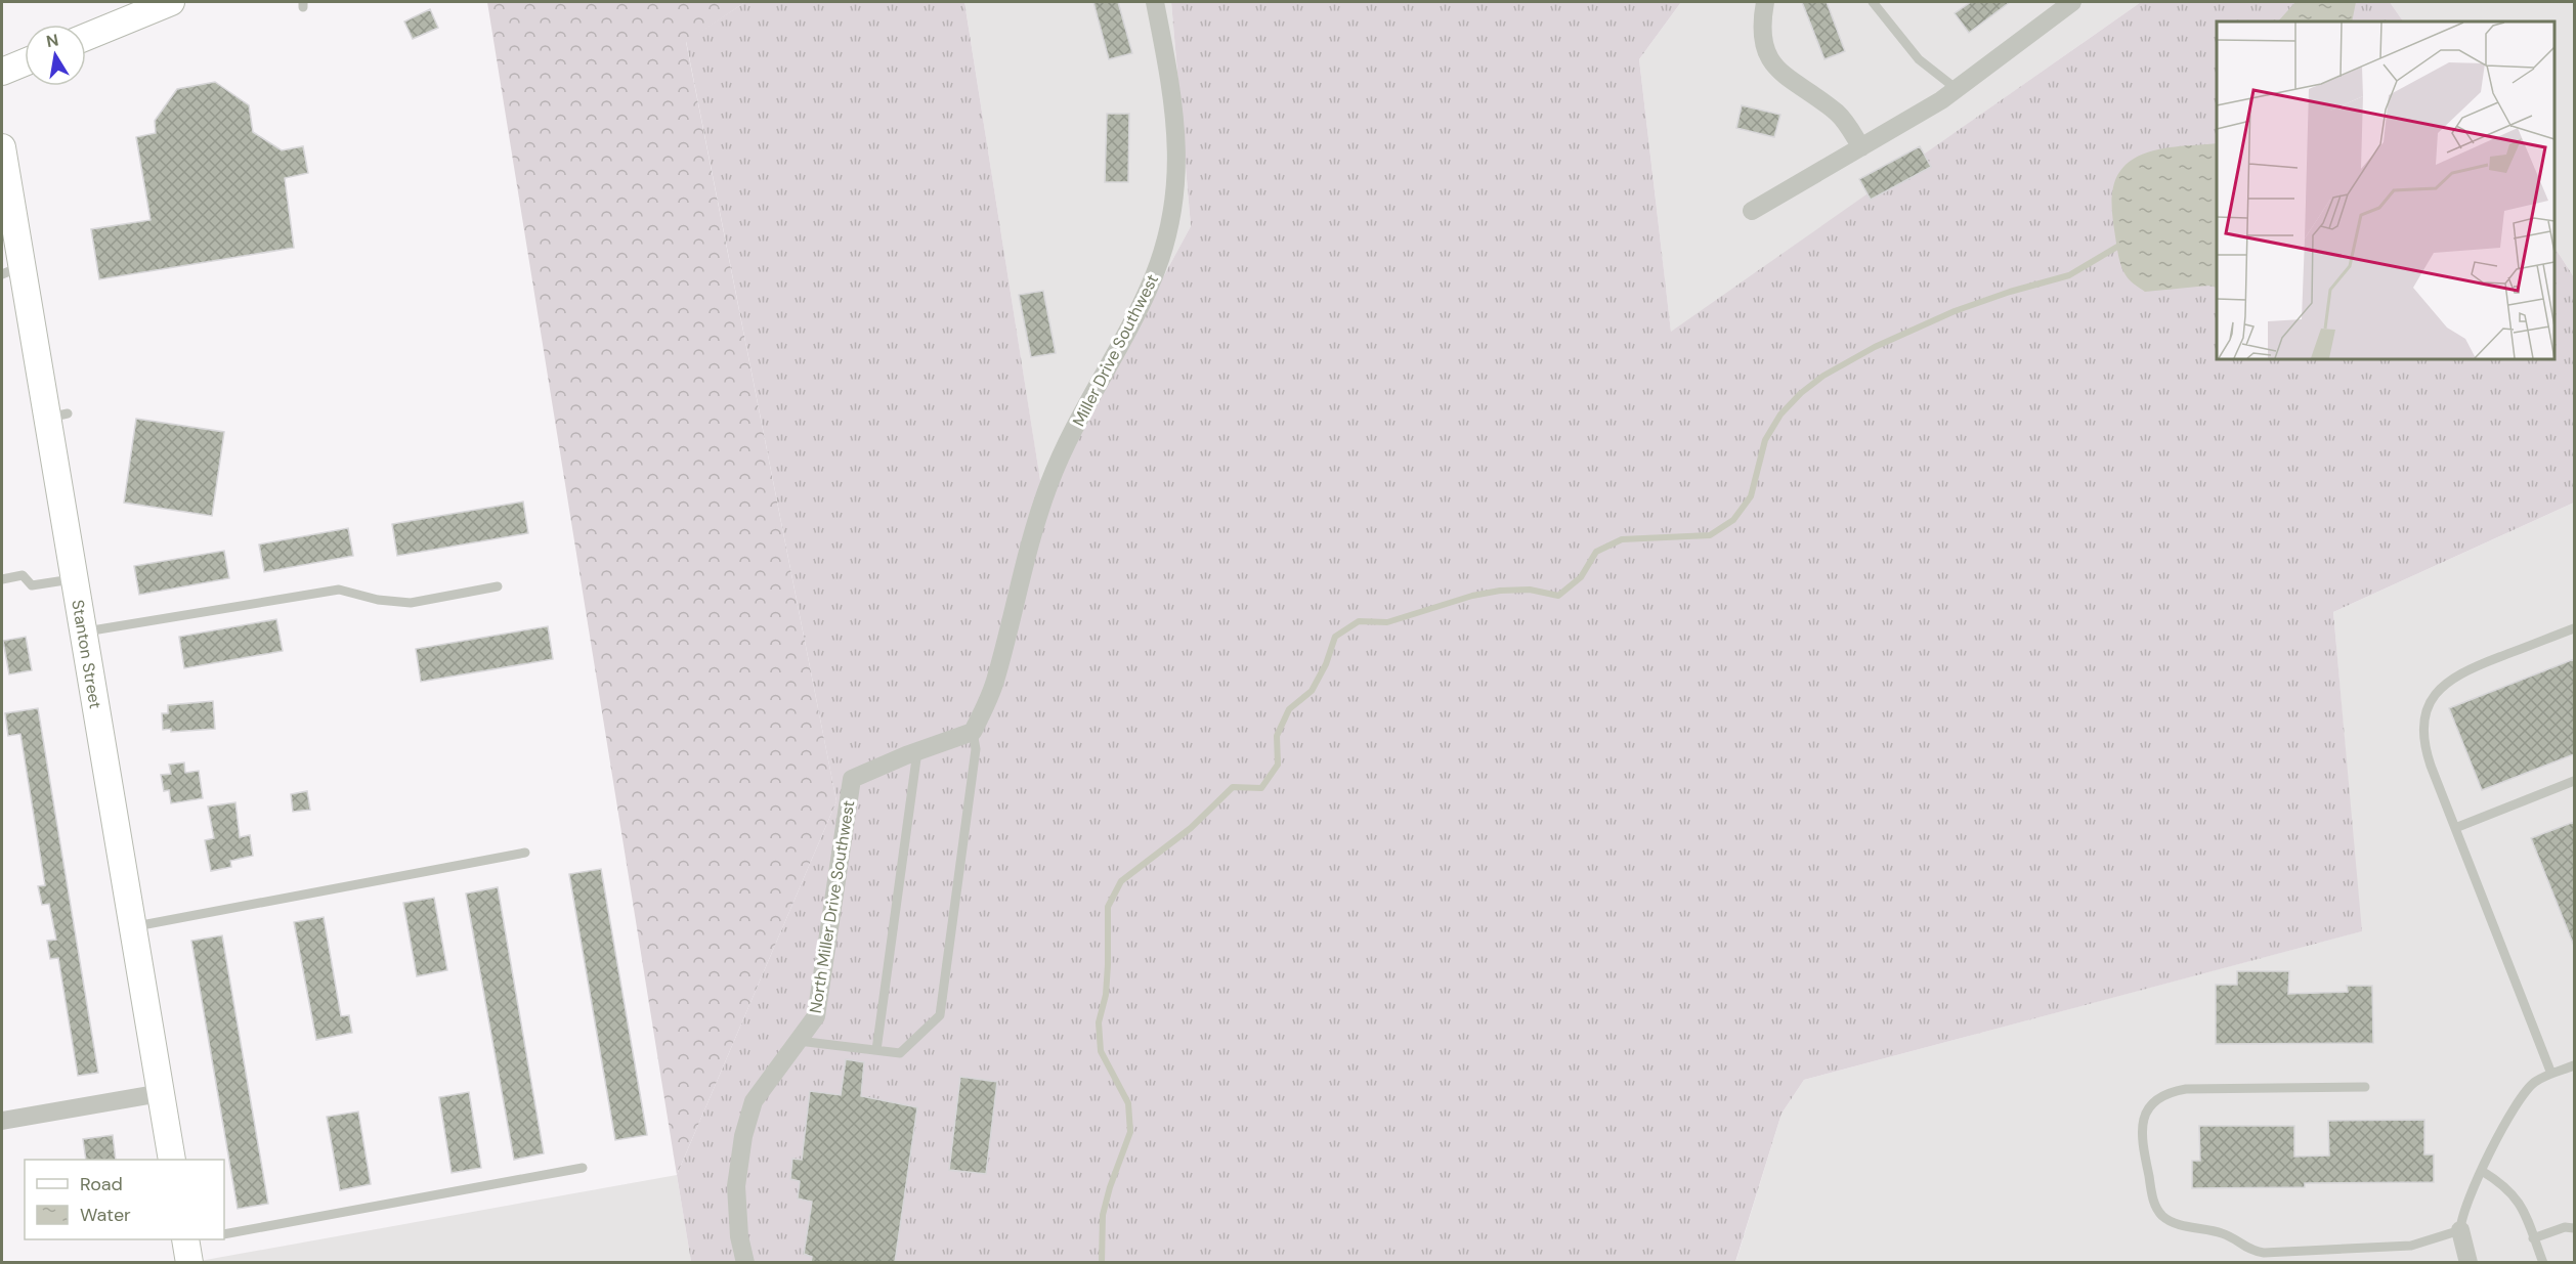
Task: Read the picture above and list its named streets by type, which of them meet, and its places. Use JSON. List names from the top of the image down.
{
  "streets": {
    "street": ["Miller Drive Southwest", "Stanton Street", "North Miller Drive Southwest"]
  },
  "crossings": [
    ["Miller Drive Southwest", "North Miller Drive Southwest"]
  ],
  "legend": ["Road", "Water"],
  "north": "top"
}
